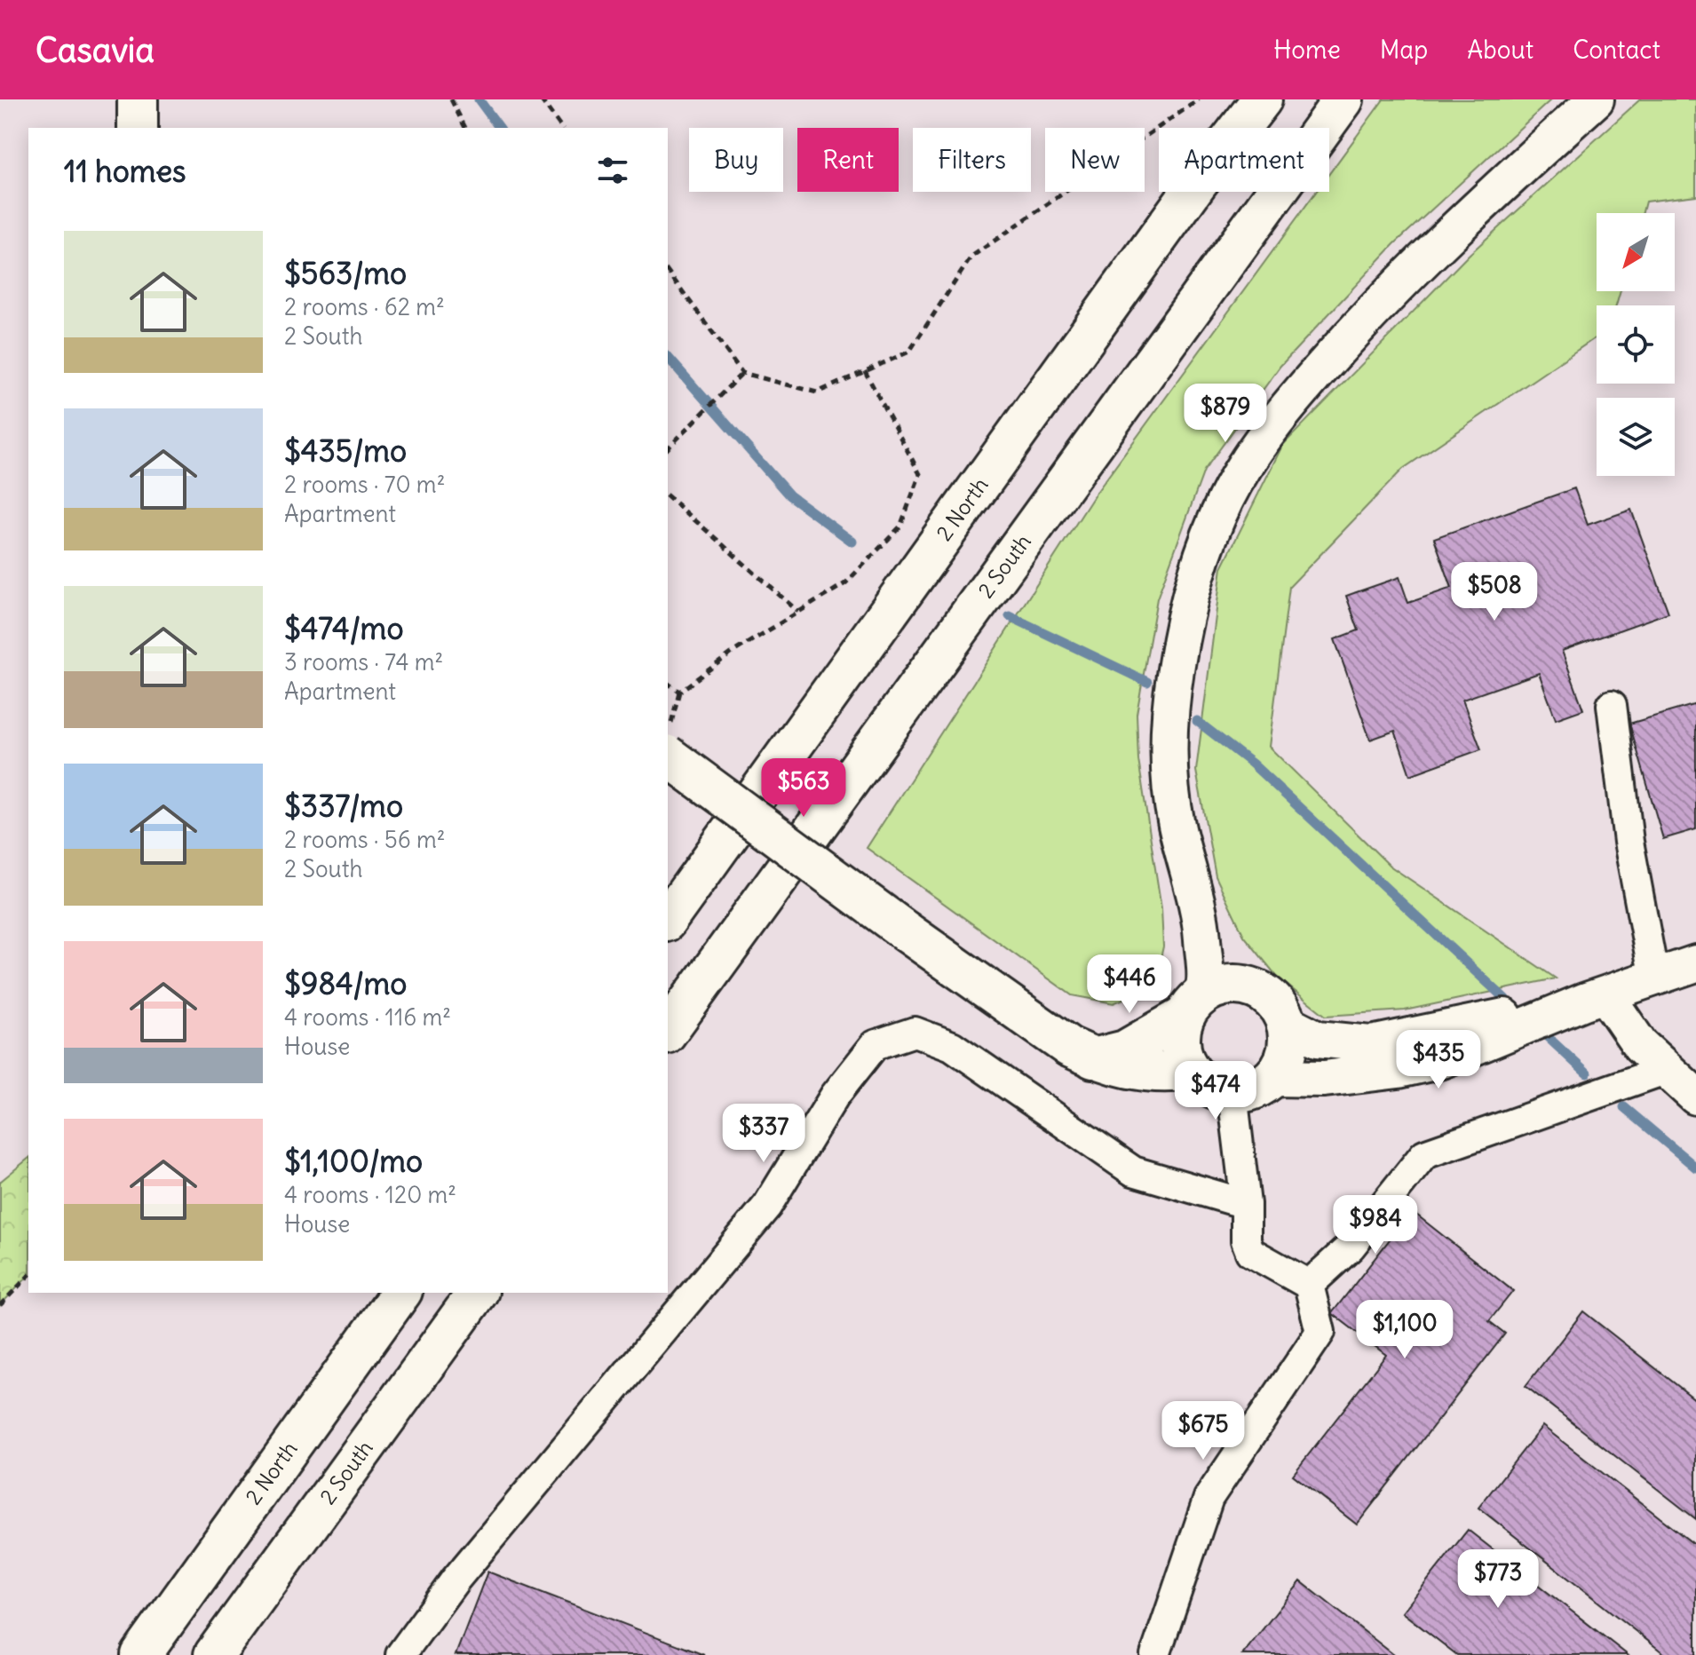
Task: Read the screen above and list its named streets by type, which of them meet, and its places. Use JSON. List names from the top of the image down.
{
  "streets": {
    "main road": ["2 North", "2 South"]
  },
  "north": "bottom left",
  "page": {
    "header": "Casavia",
    "nav": [
      "Home",
      "Map",
      "About",
      "Contact"
    ],
    "chip": [
      "Buy",
      "Rent",
      "Filters",
      "New",
      "Apartment"
    ],
    "heading": "11 homes",
    "list": [
      {
        "name": "$563/mo",
        "note": "2 rooms · 62 m² · 2 South"
      },
      {
        "name": "$435/mo",
        "note": "2 rooms · 70 m² · Apartment"
      },
      {
        "name": "$474/mo",
        "note": "3 rooms · 74 m² · Apartment"
      },
      {
        "name": "$337/mo",
        "note": "2 rooms · 56 m² · 2 South"
      },
      {
        "name": "$984/mo",
        "note": "4 rooms · 116 m² · House"
      },
      {
        "name": "$1,100/mo",
        "note": "4 rooms · 120 m² · House"
      }
    ],
    "price": [
      "$879",
      "$508",
      "$563",
      "$446",
      "$435",
      "$474",
      "$337",
      "$984",
      "$1,100",
      "$675",
      "$773"
    ]
  }
}
